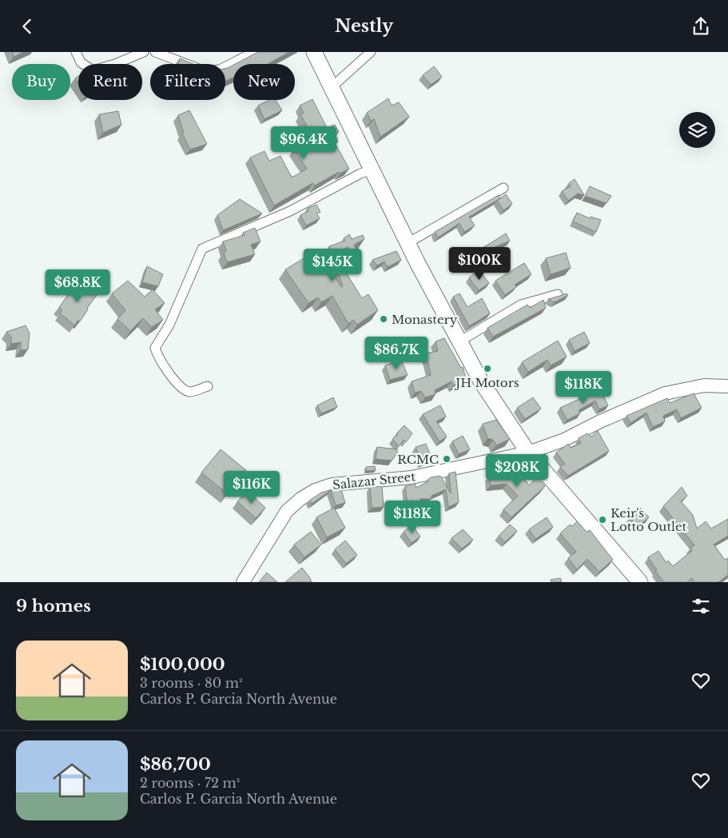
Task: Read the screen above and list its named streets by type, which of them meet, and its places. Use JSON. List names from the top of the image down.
{
  "streets": {
    "street": ["Salazar Street"]
  },
  "places": [
    "Monastery",
    "JH Motors",
    "RCMC",
    "Keir's Lotto Outlet"
  ],
  "page": {
    "header": "Nestly",
    "chip": [
      "Buy",
      "Rent",
      "Filters",
      "New"
    ],
    "price": [
      "$96.4K",
      "$100K",
      "$145K",
      "$68.8K",
      "$86.7K",
      "$118K",
      "$208K",
      "$116K",
      "$118K"
    ],
    "heading": "9 homes",
    "list": [
      {
        "name": "$100,000",
        "note": "3 rooms · 80 m² · Carlos P. Garcia North Avenue"
      },
      {
        "name": "$86,700",
        "note": "2 rooms · 72 m² · Carlos P. Garcia North Avenue"
      }
    ]
  }
}
